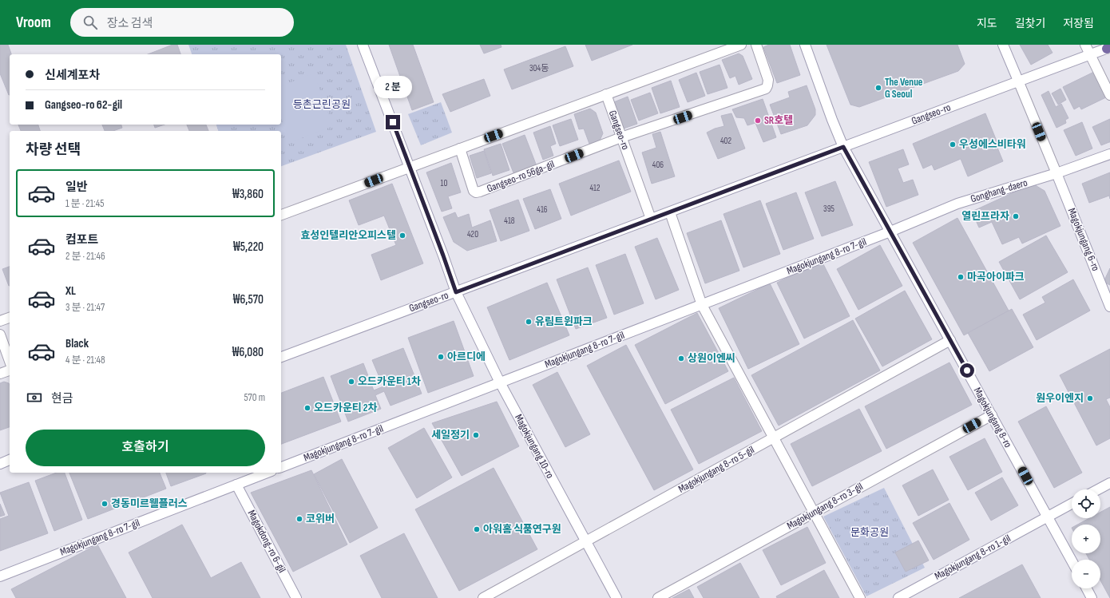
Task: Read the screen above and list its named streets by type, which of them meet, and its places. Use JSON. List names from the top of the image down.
{
  "streets": {
    "street": [
      "Gangseo-ro",
      "Gangseo-ro 56ga-gil",
      "Gonghang-daero",
      "Magokjungang 6-ro",
      "Magokjungang 8-ro 7-gil",
      "Magokjungang 8-ro",
      "Magokjungang 10-ro",
      "Magokjungang 8-ro 5-gil",
      "Magokjungang 8-ro 3-gil",
      "Magokdong-ro 6-gil",
      "Magokjungang 8-ro 1-gil"
    ]
  },
  "crossings": [
    ["Gangseo-ro", "Gangseo-ro 56ga-gil"],
    ["Gangseo-ro", "Magokjungang 8-ro"],
    ["Gangseo-ro", "Magokjungang 10-ro"],
    ["Gonghang-daero", "Magokjungang 6-ro"],
    ["Gonghang-daero", "Magokjungang 8-ro 7-gil"],
    ["Gonghang-daero", "Magokjungang 8-ro"],
    ["Magokjungang 8-ro 7-gil", "Magokjungang 8-ro"],
    ["Magokjungang 8-ro 7-gil", "Magokjungang 10-ro"],
    ["Magokjungang 8-ro 7-gil", "Magokdong-ro 6-gil"],
    ["Magokjungang 8-ro", "Magokjungang 8-ro 5-gil"],
    ["Magokjungang 8-ro", "Magokjungang 8-ro 3-gil"],
    ["Magokjungang 8-ro", "Magokjungang 8-ro 1-gil"],
    ["Magokjungang 10-ro", "Magokjungang 8-ro 5-gil"]
  ],
  "parks": ["등촌근린공원", "문화공원"],
  "places": [
    "The Venue G Seoul",
    "SR호텔",
    "우성에스비타워",
    "열린프라자",
    "효성인텔리안오피스텔",
    "마곡아이파크",
    "유림트윈파크",
    "아르디에",
    "상원이엔씨",
    "오드카운티 1차",
    "원우이엔지",
    "오드카운티 2차",
    "세일정기",
    "경동미르웰플러스",
    "코위버",
    "아워홈 식품연구원"
  ],
  "house_numbers": [
    "304동",
    "402",
    "406",
    "10",
    "412",
    "395",
    "416",
    "418",
    "420"
  ],
  "page": {
    "header": "Vroom",
    "search": "장소 검색",
    "nav": ["지도", "길찾기", "저장됨"],
    "banner": ["신세계포차", "Gangseo-ro 62-gil"],
    "bubble": "2 분",
    "heading": "차량 선택",
    "list": [
      {
        "name": "일반",
        "note": "1 분 · 21:45",
        "value": "₩3,860"
      },
      {
        "name": "컴포트",
        "note": "2 분 · 21:46",
        "value": "₩5,220"
      },
      {
        "name": "XL",
        "note": "3 분 · 21:47",
        "value": "₩6,570"
      },
      {
        "name": "Black",
        "note": "4 분 · 21:48",
        "value": "₩6,080"
      }
    ],
    "pay": ["현금", "570 m"],
    "buttons": "호출하기",
    "map_buttons": ["+", "−"]
  }
}
